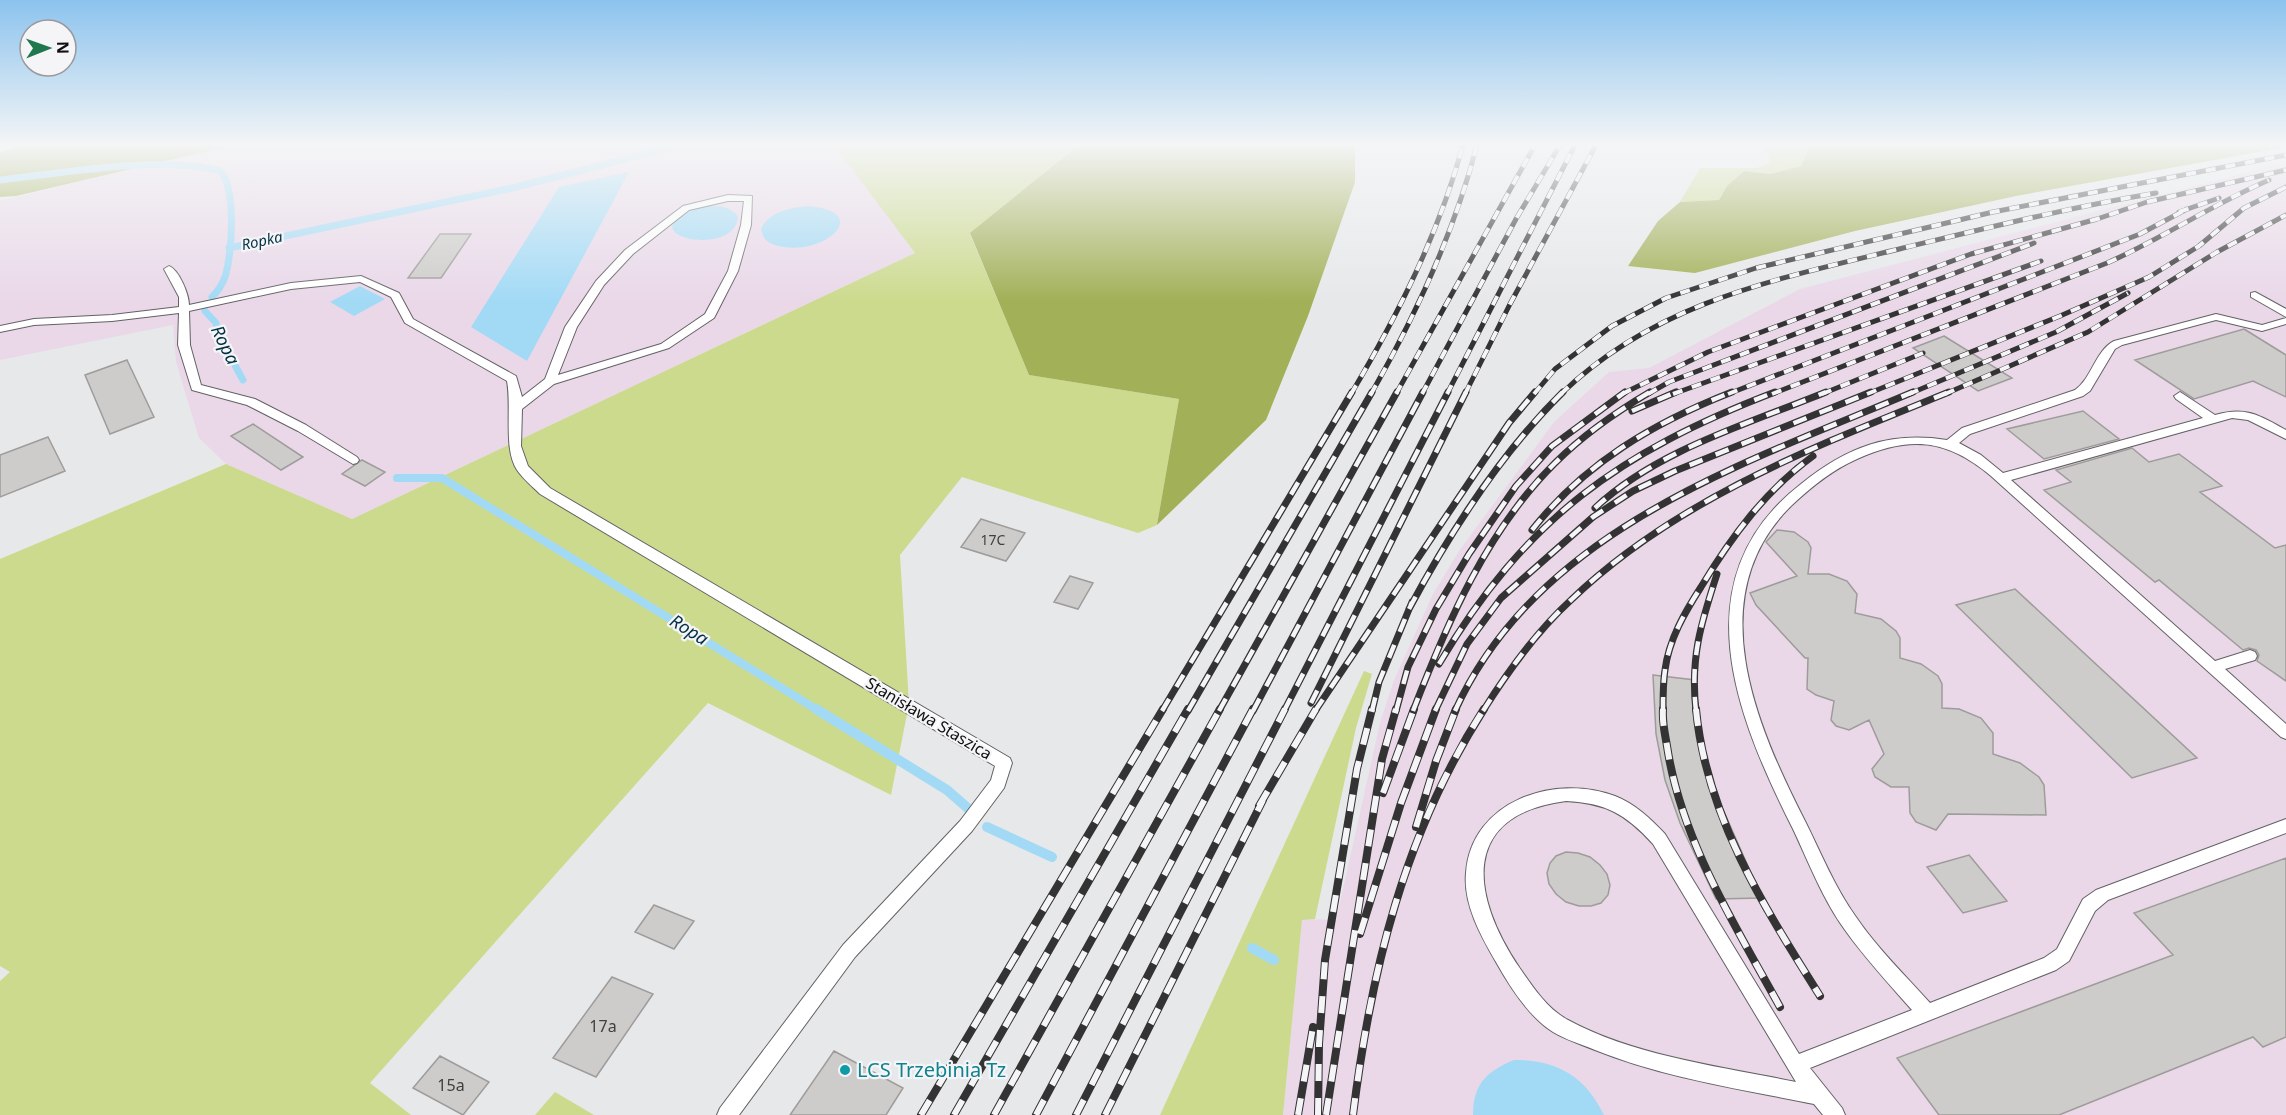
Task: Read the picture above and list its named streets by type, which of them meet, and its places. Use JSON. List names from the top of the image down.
{
  "streets": {
    "lane": ["Stanisława Staszica"]
  },
  "water": ["Ropka", "Ropa"],
  "places": ["LCS Trzebinia Tz"],
  "house_numbers": ["17C", "17a", "15a"],
  "north": "right"
}
